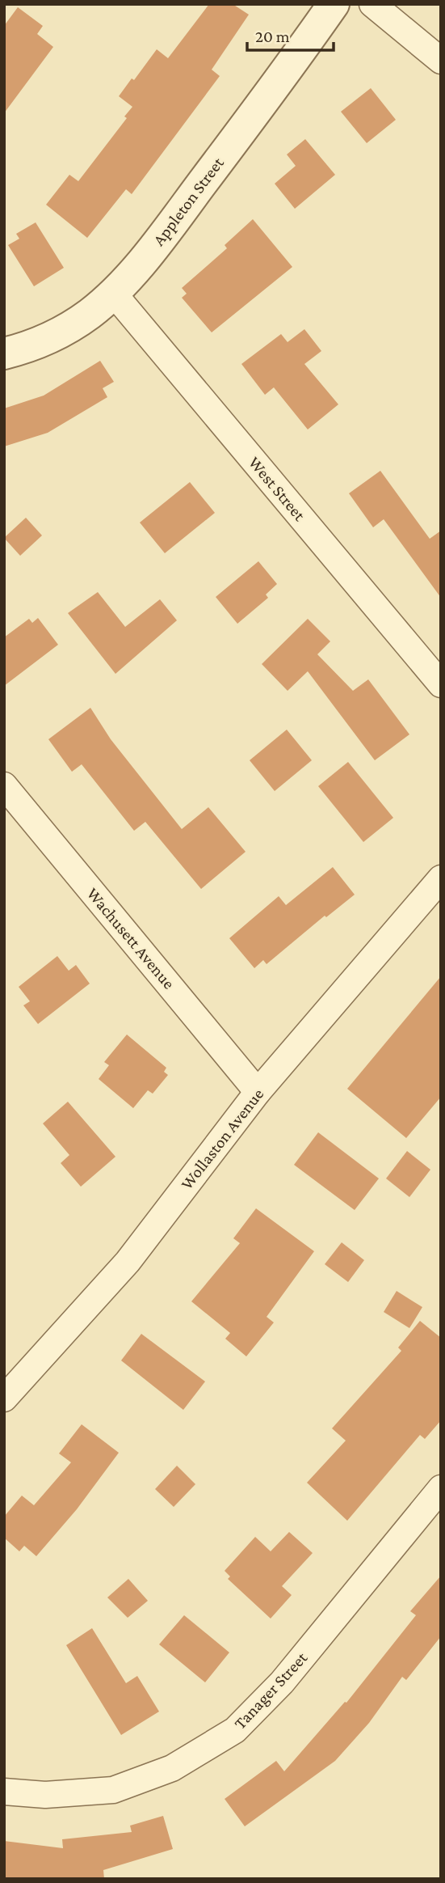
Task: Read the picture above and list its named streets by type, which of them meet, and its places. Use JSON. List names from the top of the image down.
{
  "streets": {
    "street": [
      "Appleton Street",
      "West Street",
      "Wachusett Avenue",
      "Wollaston Avenue",
      "Tanager Street"
    ]
  },
  "crossings": [
    ["Appleton Street", "West Street"],
    ["Wachusett Avenue", "Wollaston Avenue"]
  ],
  "scale_bar": "20 m"
}
